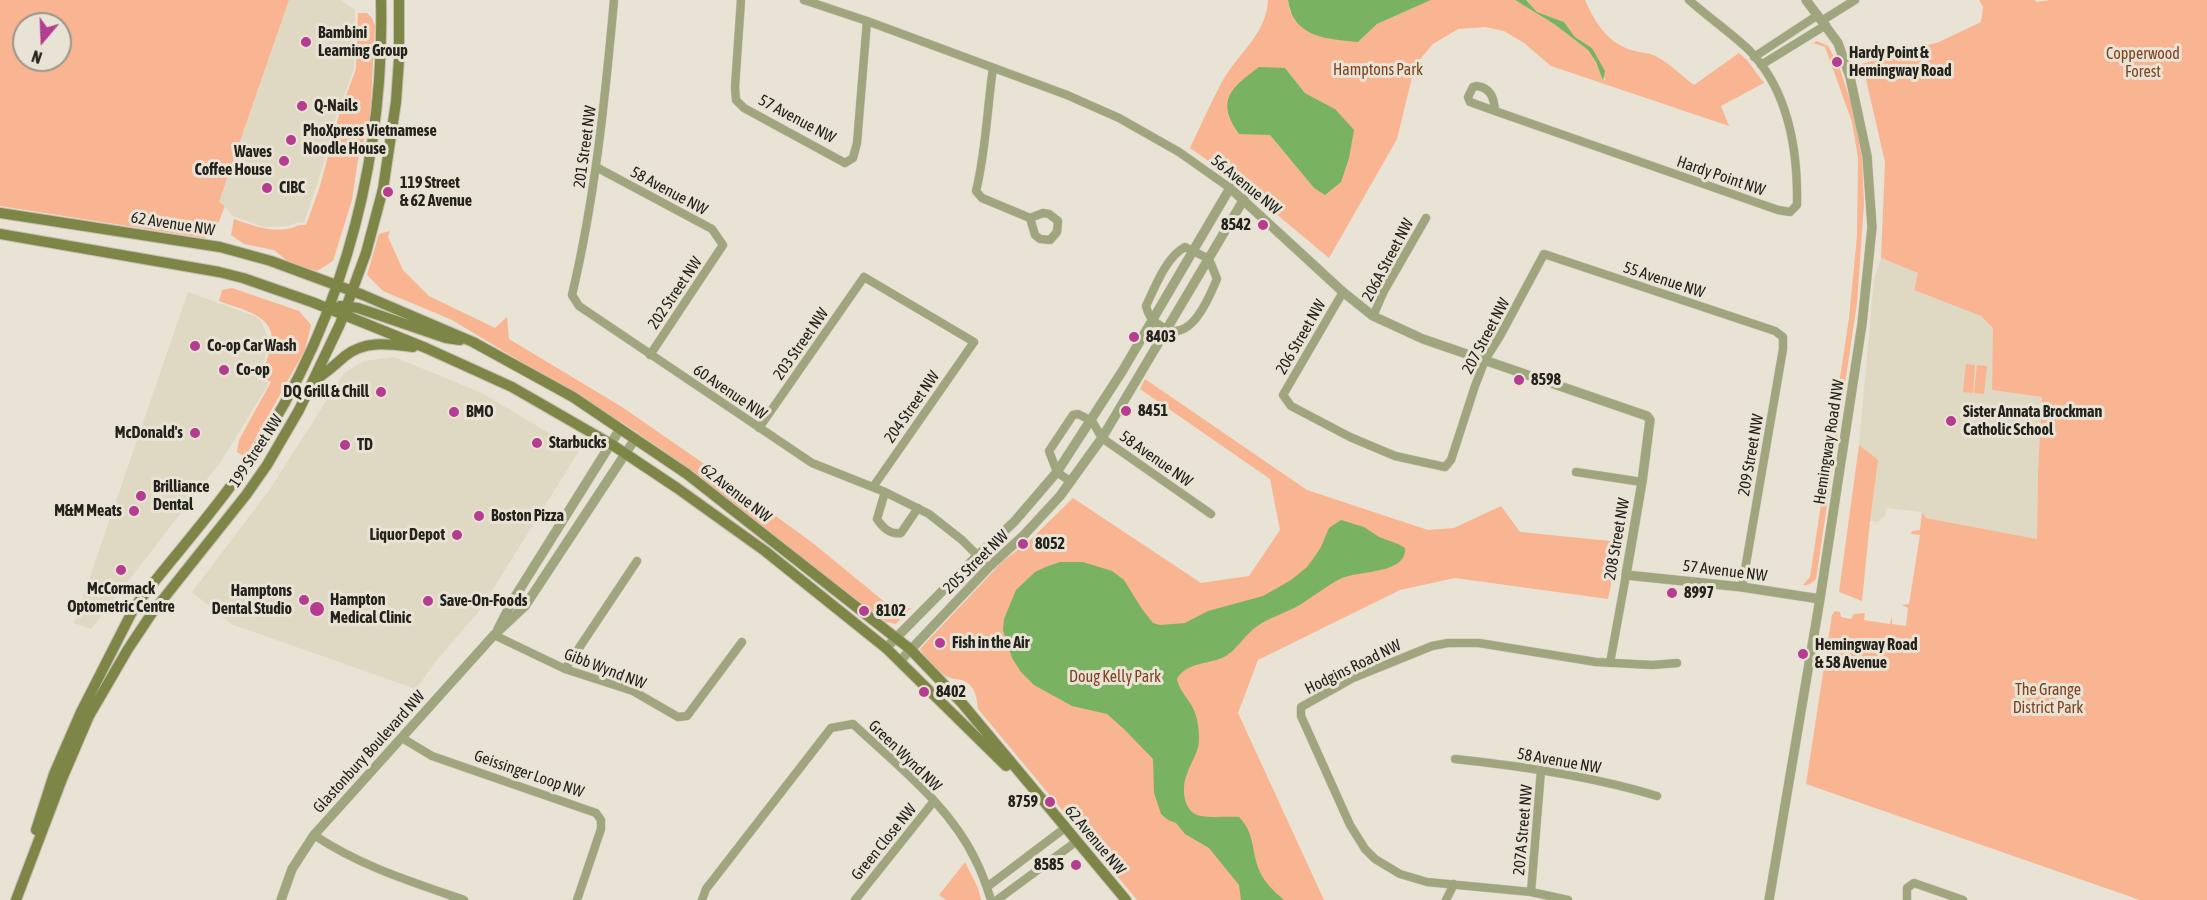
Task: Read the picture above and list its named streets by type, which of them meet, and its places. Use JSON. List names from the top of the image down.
{
  "streets": {
    "main road": ["62 Avenue NW", "199 Street NW"],
    "street": [
      "57 Avenue NW",
      "201 Street NW",
      "Hardy Point NW",
      "56 Avenue NW",
      "58 Avenue NW",
      "206A Street NW",
      "55 Avenue NW",
      "202 Street NW",
      "207 Street NW",
      "206 Street NW",
      "203 Street NW",
      "60 Avenue NW",
      "204 Street NW",
      "Hemingway Road NW",
      "209 Street NW",
      "208 Street NW",
      "205 Street NW",
      "Hodgins Road NW",
      "Gibb Wynd NW",
      "Glastonbury Boulevard NW",
      "Green Wynd NW",
      "Geissinger Loop NW",
      "207A Street NW",
      "Green Close NW"
    ]
  },
  "crossings": [
    ["57 Avenue NW", "56 Avenue NW"],
    ["57 Avenue NW", "Hemingway Road NW"],
    ["57 Avenue NW", "209 Street NW"],
    ["57 Avenue NW", "208 Street NW"],
    ["201 Street NW", "58 Avenue NW"],
    ["201 Street NW", "60 Avenue NW"],
    ["56 Avenue NW", "206A Street NW"],
    ["56 Avenue NW", "207 Street NW"],
    ["56 Avenue NW", "206 Street NW"],
    ["56 Avenue NW", "208 Street NW"],
    ["56 Avenue NW", "205 Street NW"],
    ["58 Avenue NW", "202 Street NW"],
    ["58 Avenue NW", "205 Street NW"],
    ["58 Avenue NW", "207A Street NW"],
    ["62 Avenue NW", "199 Street NW"],
    ["62 Avenue NW", "205 Street NW"],
    ["62 Avenue NW", "Glastonbury Boulevard NW"],
    ["55 Avenue NW", "207 Street NW"],
    ["55 Avenue NW", "209 Street NW"],
    ["202 Street NW", "60 Avenue NW"],
    ["207 Street NW", "206 Street NW"],
    ["203 Street NW", "60 Avenue NW"],
    ["203 Street NW", "204 Street NW"],
    ["60 Avenue NW", "204 Street NW"],
    ["60 Avenue NW", "205 Street NW"],
    ["208 Street NW", "Hodgins Road NW"],
    ["Hodgins Road NW", "207A Street NW"],
    ["Gibb Wynd NW", "Glastonbury Boulevard NW"],
    ["Glastonbury Boulevard NW", "Geissinger Loop NW"],
    ["Green Wynd NW", "Green Close NW"]
  ],
  "parks": [
    "Copperwood Forest",
    "Hamptons Park",
    "Doug Kelly Park",
    "The Grange District Park"
  ],
  "places": [
    "Bambini Learning Group",
    "Hardy Point & Hemingway Road",
    "Q-Nails",
    "PhoXpress Vietnamese Noodle House",
    "Waves Coffee House",
    "CIBC",
    "119 Street & 62 Avenue",
    "8542",
    "8403",
    "Co-op Car Wash",
    "Co-op",
    "8598",
    "DQ Grill & Chill",
    "8451",
    "BMO",
    "Sister Annata Brockman Catholic School",
    "McDonald's",
    "Starbucks",
    "TD",
    "Brilliance Dental",
    "M&M Meats",
    "Boston Pizza",
    "Liquor Depot",
    "8052",
    "McCormack Optometric Centre",
    "8997",
    "Hamptons Dental Studio",
    "Save-On-Foods",
    "Hampton Medical Clinic",
    "8102",
    "Fish in the Air",
    "Hemingway Road & 58 Avenue",
    "8402",
    "8759",
    "8585"
  ],
  "north": "bottom"
}
